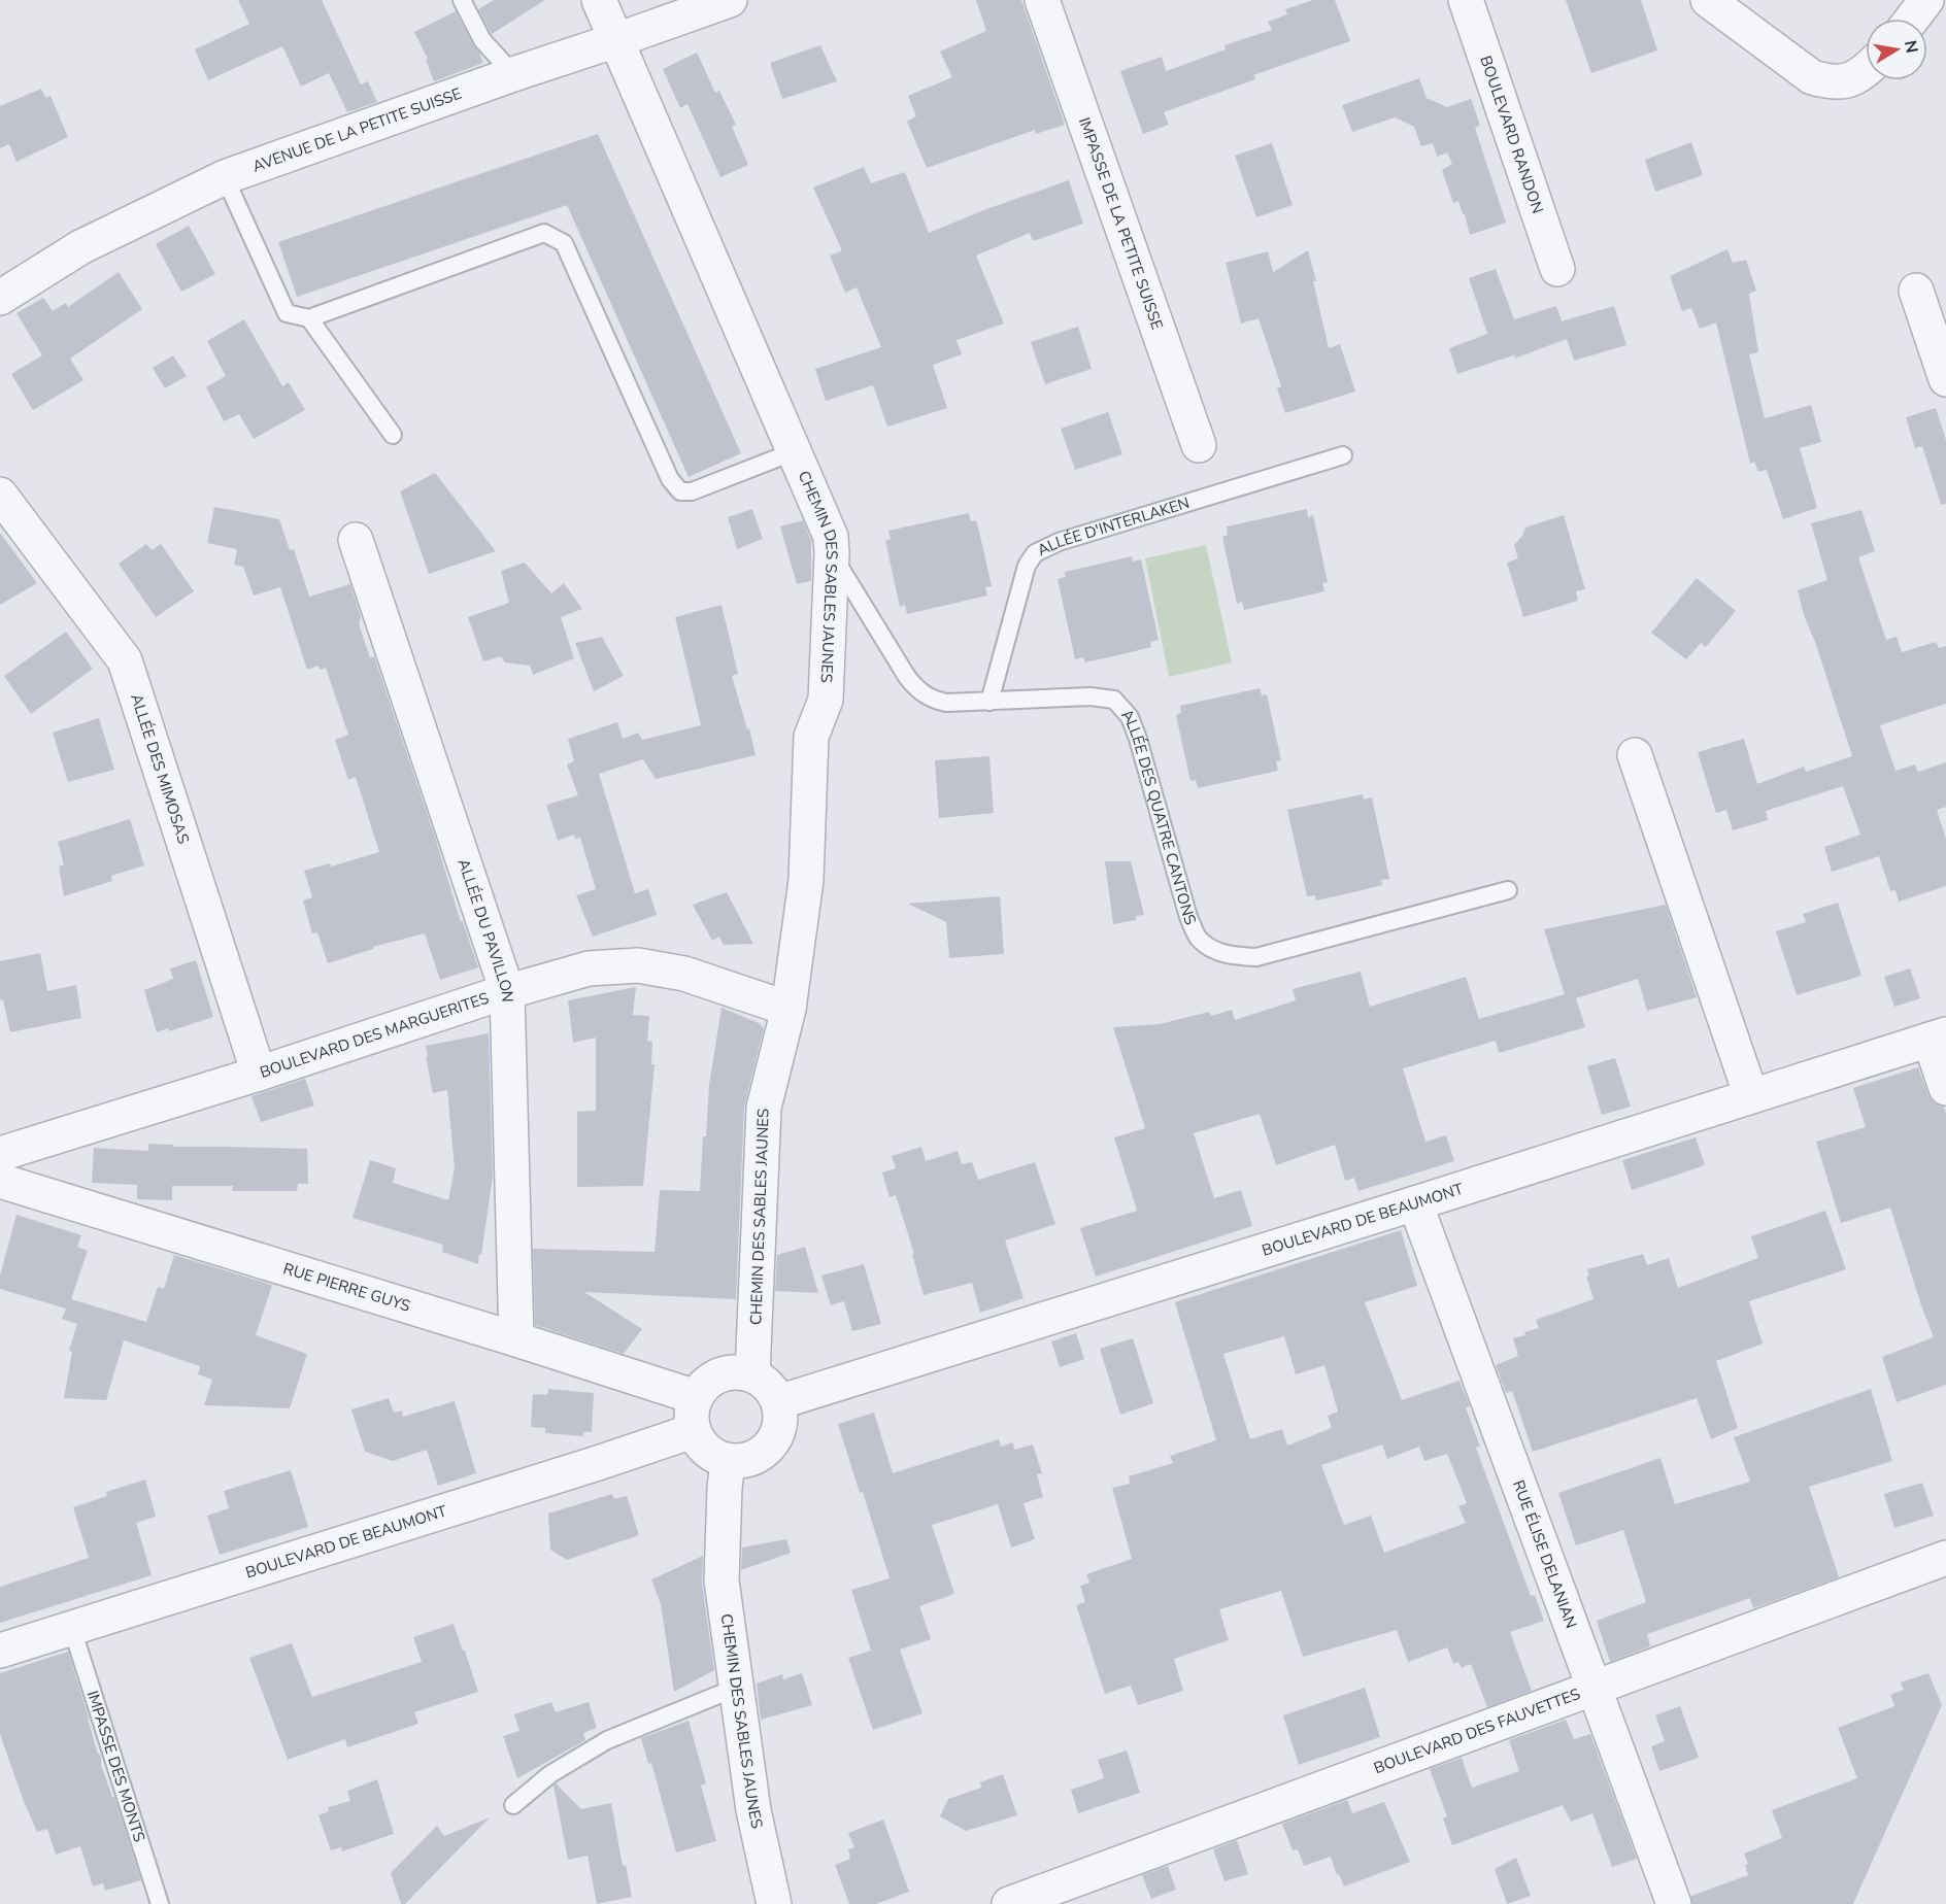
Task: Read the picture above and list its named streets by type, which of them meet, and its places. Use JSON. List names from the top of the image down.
{
  "streets": {
    "street": [
      "AVENUE DE LA PETITE SUISSE",
      "BOULEVARD RANDON",
      "IMPASSE DE LA PETITE SUISSE",
      "CHEMIN DES SABLES JAUNES",
      "ALLÉE DES MIMOSAS",
      "ALLÉE DU PAVILLON",
      "BOULEVARD DES MARGUERITES",
      "BOULEVARD DE BEAUMONT",
      "RUE PIERRE GUYS",
      "RUE ÉLISE DELANIAN",
      "BOULEVARD DES FAUVETTES"
    ],
    "lane": ["ALLÉE D'INTERLAKEN", "ALLÉE DES QUATRE CANTONS", "IMPASSE DES MONTS"]
  },
  "crossings": [
    ["AVENUE DE LA PETITE SUISSE", "CHEMIN DES SABLES JAUNES"],
    ["ALLÉE D'INTERLAKEN", "ALLÉE DES QUATRE CANTONS"],
    ["CHEMIN DES SABLES JAUNES", "ALLÉE DES QUATRE CANTONS"],
    ["CHEMIN DES SABLES JAUNES", "BOULEVARD DES MARGUERITES"],
    ["CHEMIN DES SABLES JAUNES", "BOULEVARD DE BEAUMONT"],
    ["CHEMIN DES SABLES JAUNES", "RUE PIERRE GUYS"],
    ["ALLÉE DES MIMOSAS", "BOULEVARD DES MARGUERITES"],
    ["ALLÉE DU PAVILLON", "BOULEVARD DES MARGUERITES"],
    ["ALLÉE DU PAVILLON", "RUE PIERRE GUYS"],
    ["BOULEVARD DE BEAUMONT", "RUE PIERRE GUYS"],
    ["BOULEVARD DE BEAUMONT", "RUE ÉLISE DELANIAN"],
    ["BOULEVARD DE BEAUMONT", "IMPASSE DES MONTS"],
    ["RUE ÉLISE DELANIAN", "BOULEVARD DES FAUVETTES"]
  ],
  "north": "right"
}
